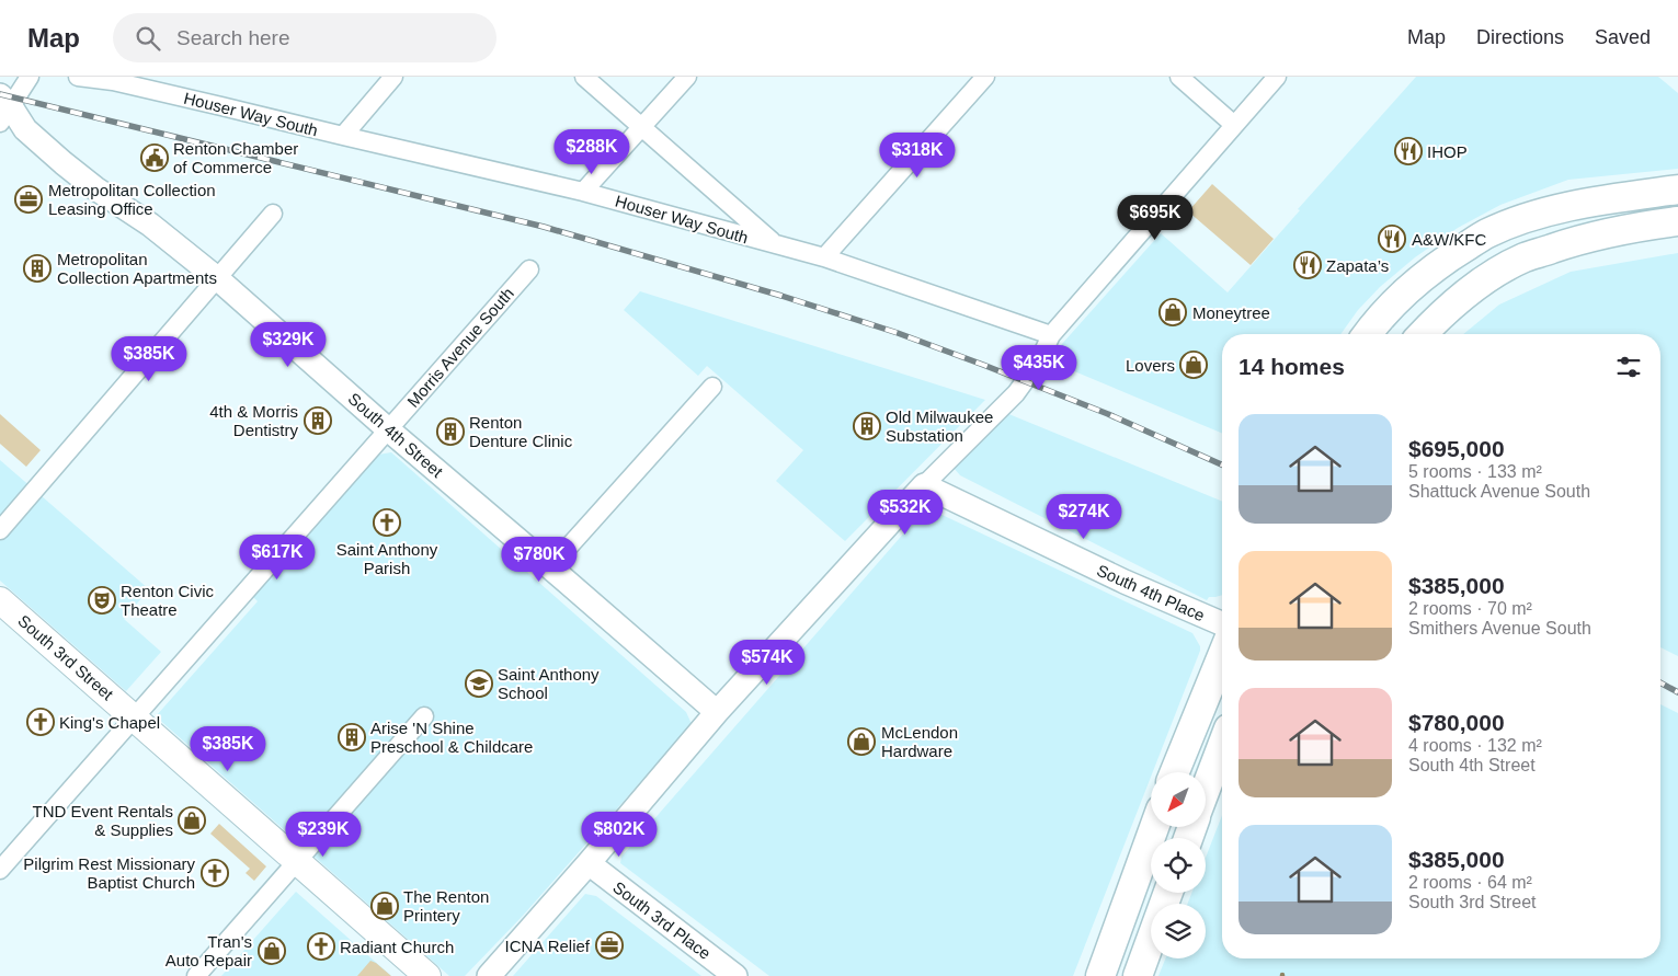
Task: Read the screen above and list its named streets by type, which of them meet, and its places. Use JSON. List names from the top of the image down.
{
  "streets": {
    "main road": ["South 3rd Street"],
    "street": [
      "Houser Way South",
      "Morris Avenue South",
      "South 4th Street",
      "South 4th Place",
      "South 3rd Place"
    ]
  },
  "crossings": [
    ["Morris Avenue South", "South 4th Street"],
    ["Morris Avenue South", "South 3rd Street"]
  ],
  "places": {
    "restaurant": ["IHOP", "A&W/KFC", "Zapata’s"],
    "public building": ["Renton Chamber of Commerce"],
    "office": ["Metropolitan Collection Leasing Office", "ICNA Relief"],
    "building": [
      "Metropolitan Collection Apartments",
      "4th & Morris Dentistry",
      "Old Milwaukee Substation",
      "Renton Denture Clinic",
      "Arise 'N Shine Preschool & Childcare"
    ],
    "shop": [
      "Moneytree",
      "Lovers",
      "McLendon Hardware",
      "TND Event Rentals & Supplies",
      "The Renton Printery",
      "Tran's Auto Repair"
    ],
    "church": [
      "Saint Anthony Parish",
      "King's Chapel",
      "Pilgrim Rest Missionary Baptist Church",
      "Radiant Church"
    ],
    "theatre": ["Renton Civic Theatre"],
    "school or university": ["Saint Anthony School"]
  },
  "north": "bottom left",
  "page": {
    "header": "Map",
    "search": "Search here",
    "nav": ["Map", "Directions", "Saved"],
    "price": [
      "$288K",
      "$318K",
      "$695K",
      "$329K",
      "$385K",
      "$435K",
      "$532K",
      "$274K",
      "$617K",
      "$780K",
      "$574K",
      "$385K",
      "$239K",
      "$802K"
    ],
    "heading": "14 homes",
    "list": [
      {
        "name": "$695,000",
        "note": "5 rooms · 133 m² · Shattuck Avenue South"
      },
      {
        "name": "$385,000",
        "note": "2 rooms · 70 m² · Smithers Avenue South"
      },
      {
        "name": "$780,000",
        "note": "4 rooms · 132 m² · South 4th Street"
      },
      {
        "name": "$385,000",
        "note": "2 rooms · 64 m² · South 3rd Street"
      }
    ]
  }
}
